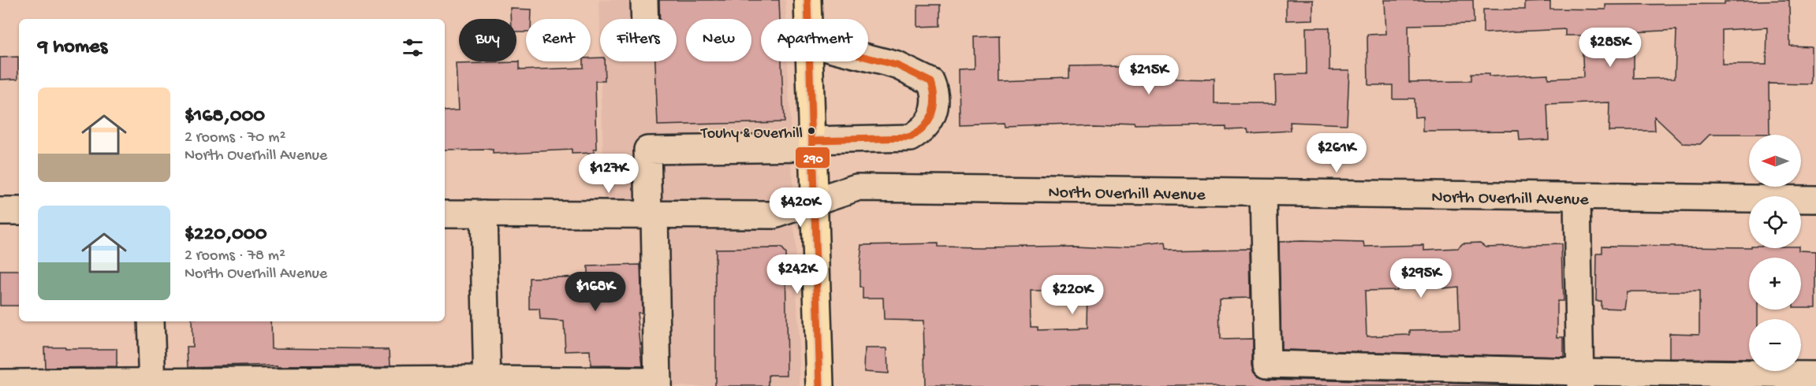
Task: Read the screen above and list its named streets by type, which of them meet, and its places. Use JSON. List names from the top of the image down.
{
  "streets": {
    "street": ["North Overhill Avenue"]
  },
  "places": ["Touhy & Overhill"],
  "lines": ["transit line 290"],
  "north": "left",
  "page": {
    "chip": [
      "Buy",
      "Rent",
      "Filters",
      "New",
      "Apartment"
    ],
    "heading": "9 homes",
    "price": [
      "$285K",
      "$215K",
      "$261K",
      "$127K",
      "$420K",
      "$242K",
      "$295K",
      "$168K",
      "$220K"
    ],
    "list": [
      {
        "name": "$168,000",
        "note": "2 rooms · 70 m² · North Overhill Avenue"
      },
      {
        "name": "$220,000",
        "note": "2 rooms · 78 m² · North Overhill Avenue"
      }
    ],
    "map_buttons": ["+", "−"]
  }
}
